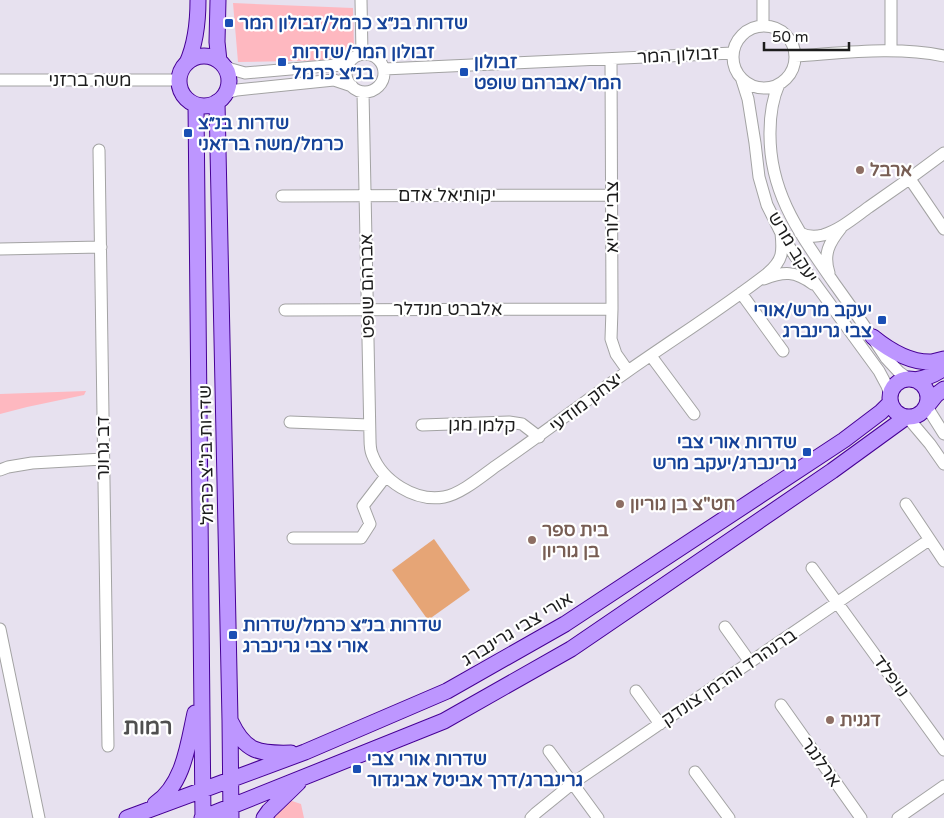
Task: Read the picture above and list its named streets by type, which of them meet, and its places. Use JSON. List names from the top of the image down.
{
  "streets": {
    "main road": ["שדרות בנ\"צ כרמל", "אורי צבי גרינברג"],
    "street": [
      "זבולון המר",
      "משה ברזני",
      "יקותיאל אדם",
      "צבי לוריא",
      "יעקב מרש",
      "אברהם שופט",
      "אלברט מנדלר",
      "יצחק מודעי",
      "קלמן מגן",
      "דב גרונר",
      "נויפלד",
      "ברנהרד והרמן צונדק",
      "ארלנגר"
    ]
  },
  "crossings": [
    ["זבולון המר", "צבי לוריא"],
    ["זבולון המר", "יעקב מרש"],
    ["זבולון המר", "אברהם שופט"],
    ["משה ברזני", "שדרות בנ\"צ כרמל"],
    ["יקותיאל אדם", "צבי לוריא"],
    ["יקותיאל אדם", "אברהם שופט"],
    ["צבי לוריא", "אלברט מנדלר"],
    ["צבי לוריא", "יצחק מודעי"],
    ["יעקב מרש", "יצחק מודעי"],
    ["יעקב מרש", "אורי צבי גרינברג"],
    ["אברהם שופט", "אלברט מנדלר"],
    ["אברהם שופט", "יצחק מודעי"],
    ["יצחק מודעי", "קלמן מגן"],
    ["שדרות בנ\"צ כרמל", "אורי צבי גרינברג"],
    ["נויפלד", "ברנהרד והרמן צונדק"]
  ],
  "districts": ["רמות"],
  "places": {
    "transit": [
      "שדרות בנ״צ כרמל/זבולון המר",
      "זבולון המר/שדרות בנ״צ כרמל",
      "זבולון המר/אברהם שופט",
      "שדרות בנ״צ כרמל/משה ברזאני",
      "יעקב מרש/אורי צבי גרינברג",
      "שדרות אורי צבי גרינברג/יעקב מרש",
      "שדרות בנ״צ כרמל/שדרות אורי צבי גרינברג",
      "שדרות אורי צבי גרינברג/דרך אביטל אביגדור"
    ],
    "other": [
      "ארבל",
      "חט\"צ בן גוריון",
      "בית ספר בן גוריון",
      "דגנית"
    ]
  },
  "scale_bar": "50 m"
}
